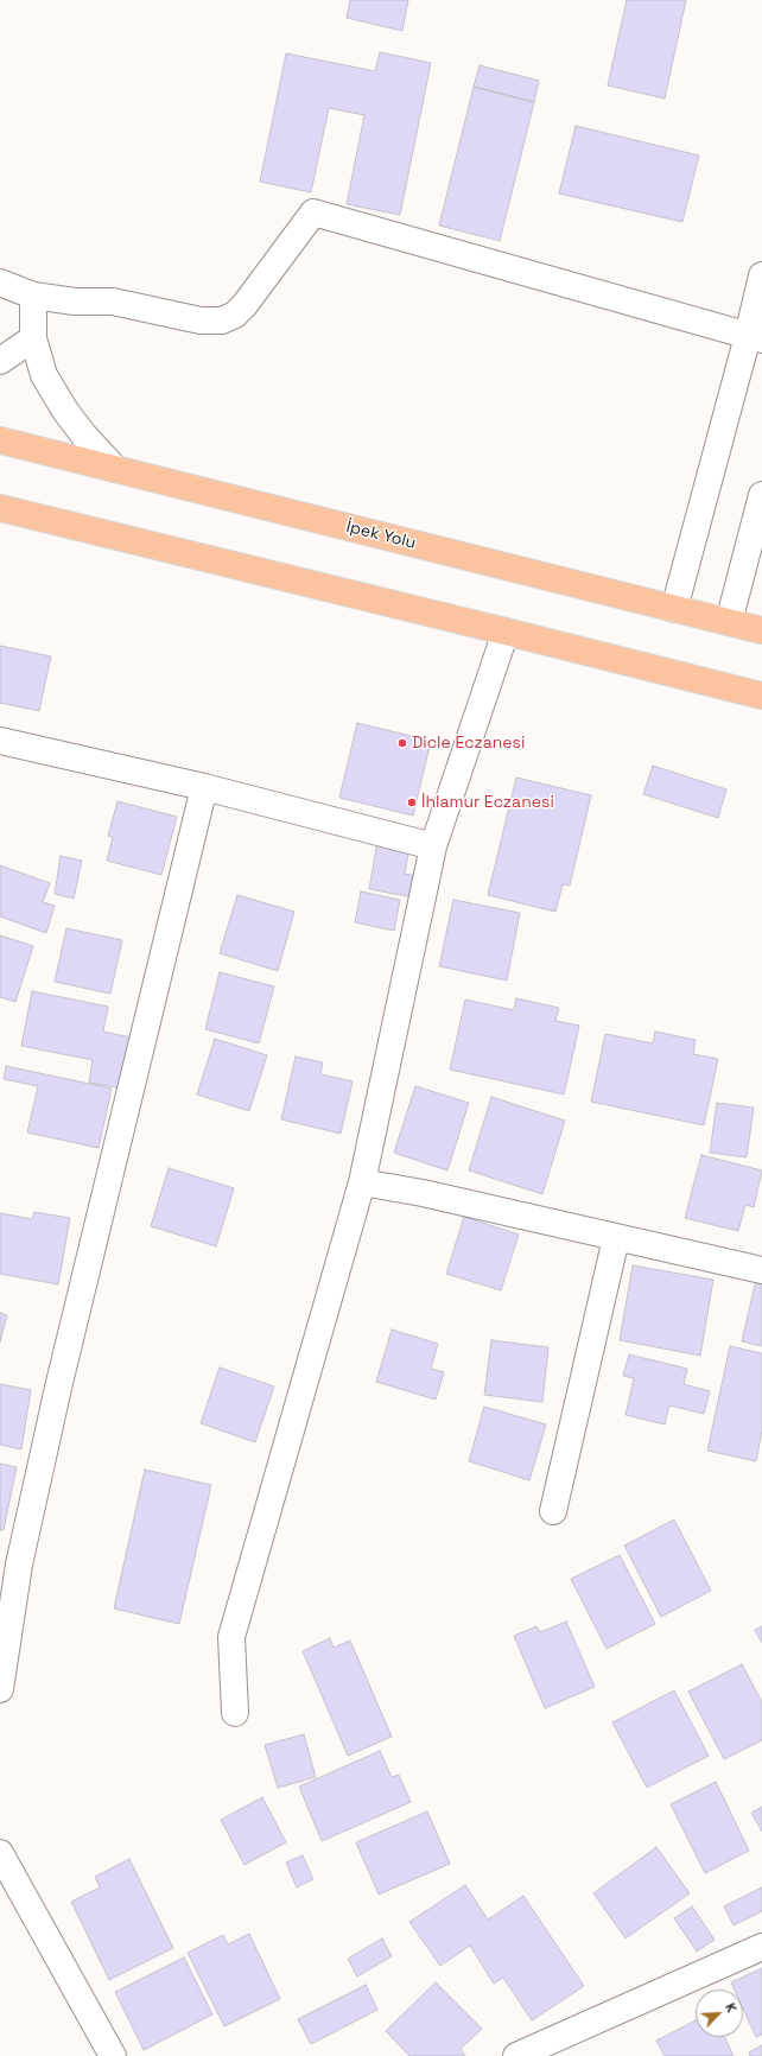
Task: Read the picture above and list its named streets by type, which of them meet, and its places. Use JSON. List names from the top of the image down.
{
  "streets": {
    "highway": ["İpek Yolu"]
  },
  "places": ["Dicle Eczanesi", "İhlamur Eczanesi"],
  "north": "top right"
}
